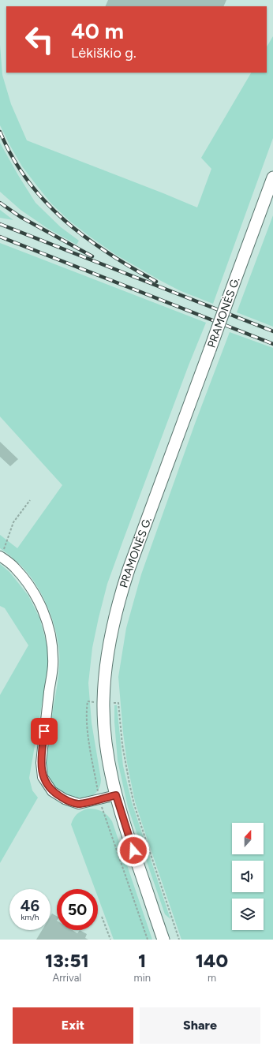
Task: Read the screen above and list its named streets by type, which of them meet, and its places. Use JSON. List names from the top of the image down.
{
  "streets": {
    "main road": ["PRAMONĖS G."]
  },
  "north": "top",
  "page": {
    "turn": ["40 m", "Lėkiškio g."],
    "speed": "46 km/h",
    "limit": "50",
    "eta": [
      "13:51",
      "Arrival",
      "1",
      "min",
      "140",
      "m"
    ],
    "buttons": ["Exit", "Share"]
  }
}
